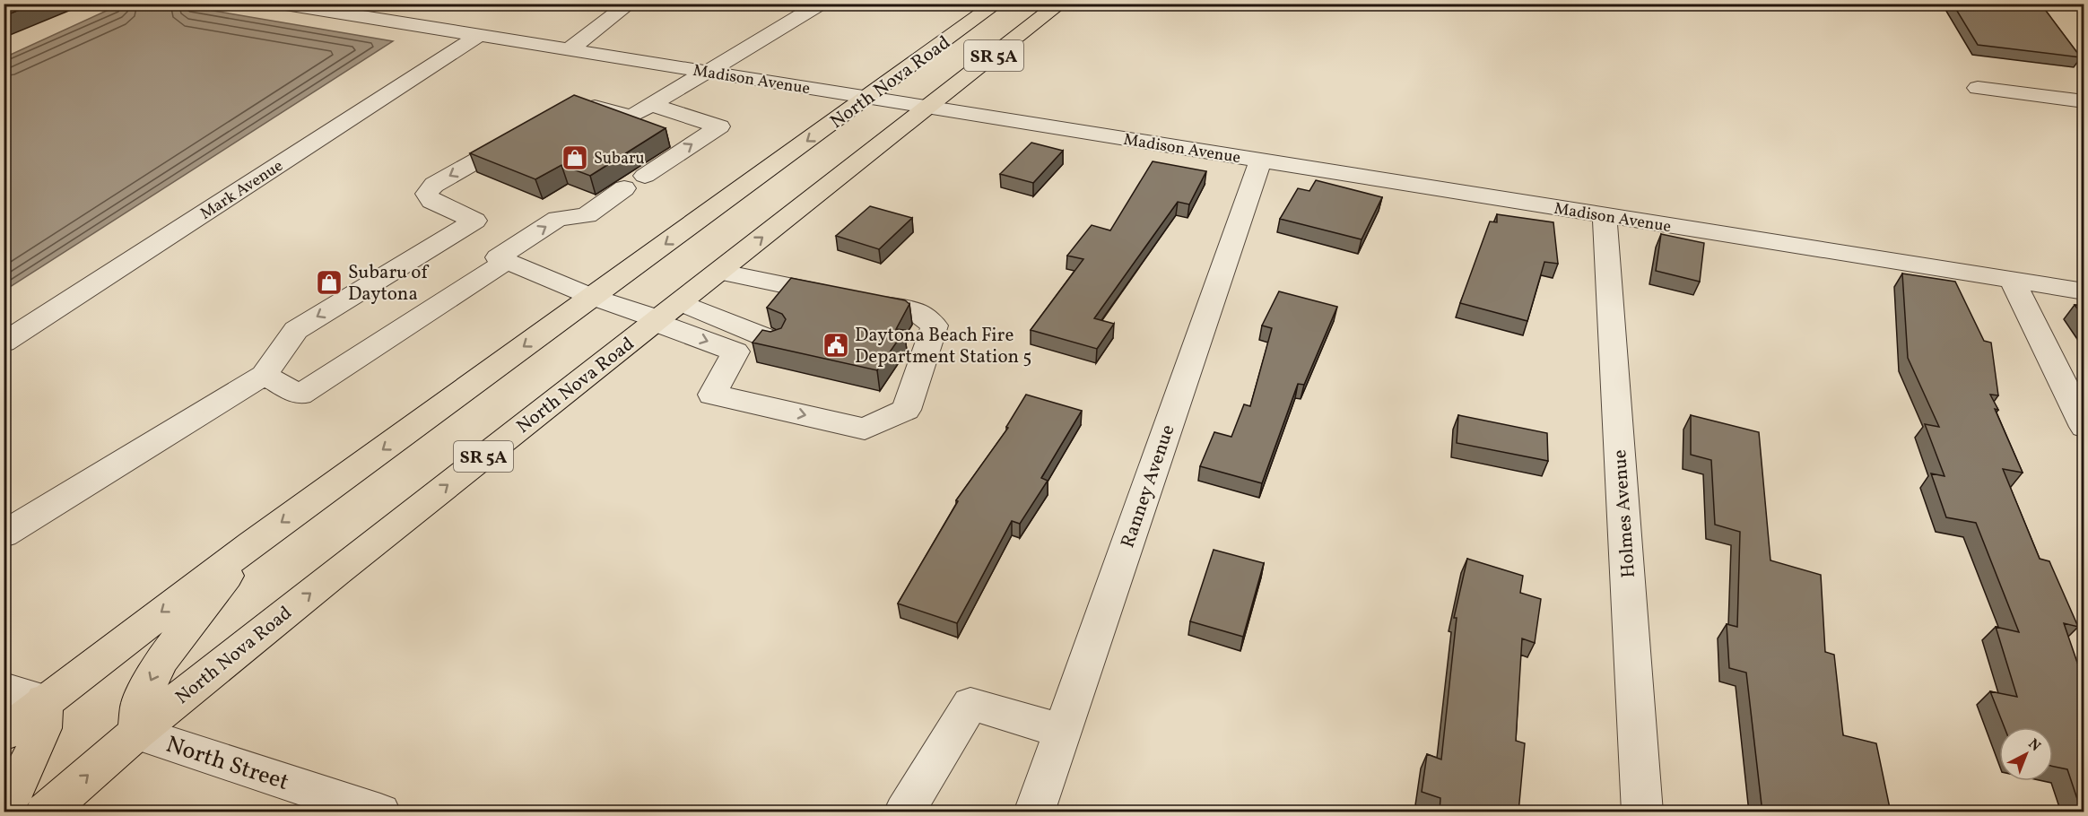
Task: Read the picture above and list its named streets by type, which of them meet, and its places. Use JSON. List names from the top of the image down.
{
  "streets": {
    "main road": ["SR 5A", "North Nova Road"],
    "street": [
      "Madison Avenue",
      "Mark Avenue",
      "Ranney Avenue",
      "Holmes Avenue",
      "North Street"
    ]
  },
  "crossings": [
    ["Madison Avenue", "North Nova Road"],
    ["Madison Avenue", "Mark Avenue"],
    ["Madison Avenue", "Ranney Avenue"],
    ["Madison Avenue", "Holmes Avenue"],
    ["North Nova Road", "North Street"]
  ],
  "places": {
    "shop": ["Subaru", "Subaru of Daytona"],
    "public building": ["Daytona Beach Fire Department Station 5"]
  },
  "north": "top right"
}
